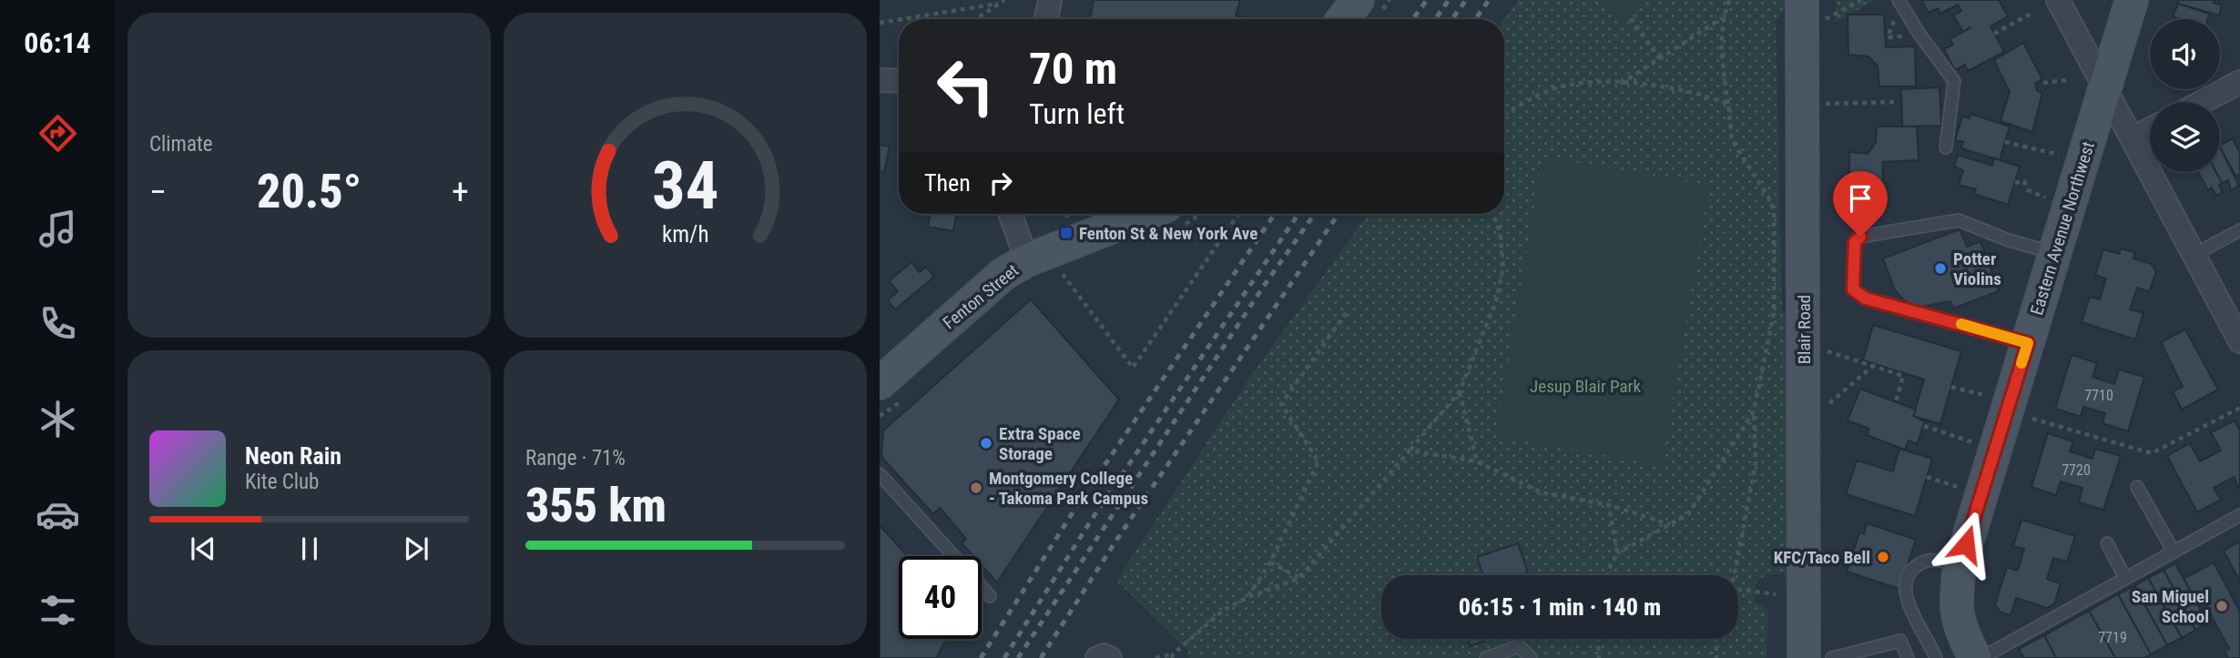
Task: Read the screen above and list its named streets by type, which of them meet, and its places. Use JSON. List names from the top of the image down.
{
  "streets": {
    "street": ["Eastern Avenue Northwest", "Fenton Street", "Blair Road"]
  },
  "parks": ["Jesup Blair Park"],
  "places": {
    "transit": ["Fenton St & New York Ave"],
    "other": [
      "Potter Violins",
      "Extra Space Storage",
      "Montgomery College - Takoma Park Campus",
      "KFC/Taco Bell",
      "San Miguel School"
    ]
  },
  "house_numbers": ["7710", "7720", "7719"],
  "page": {
    "tabs": "06:14",
    "tile": [
      "Climate",
      ["Range · 71%", "355 km"]
    ],
    "turn": ["70 m", "Turn left"],
    "then": "Then",
    "heat": ["−", "20.5°", "+"],
    "song": ["Neon Rain", "Kite Club"],
    "limit": "40",
    "trip": "06:15 · 1 min · 140 m",
    "gauge": ["34", "km/h"]
  }
}
